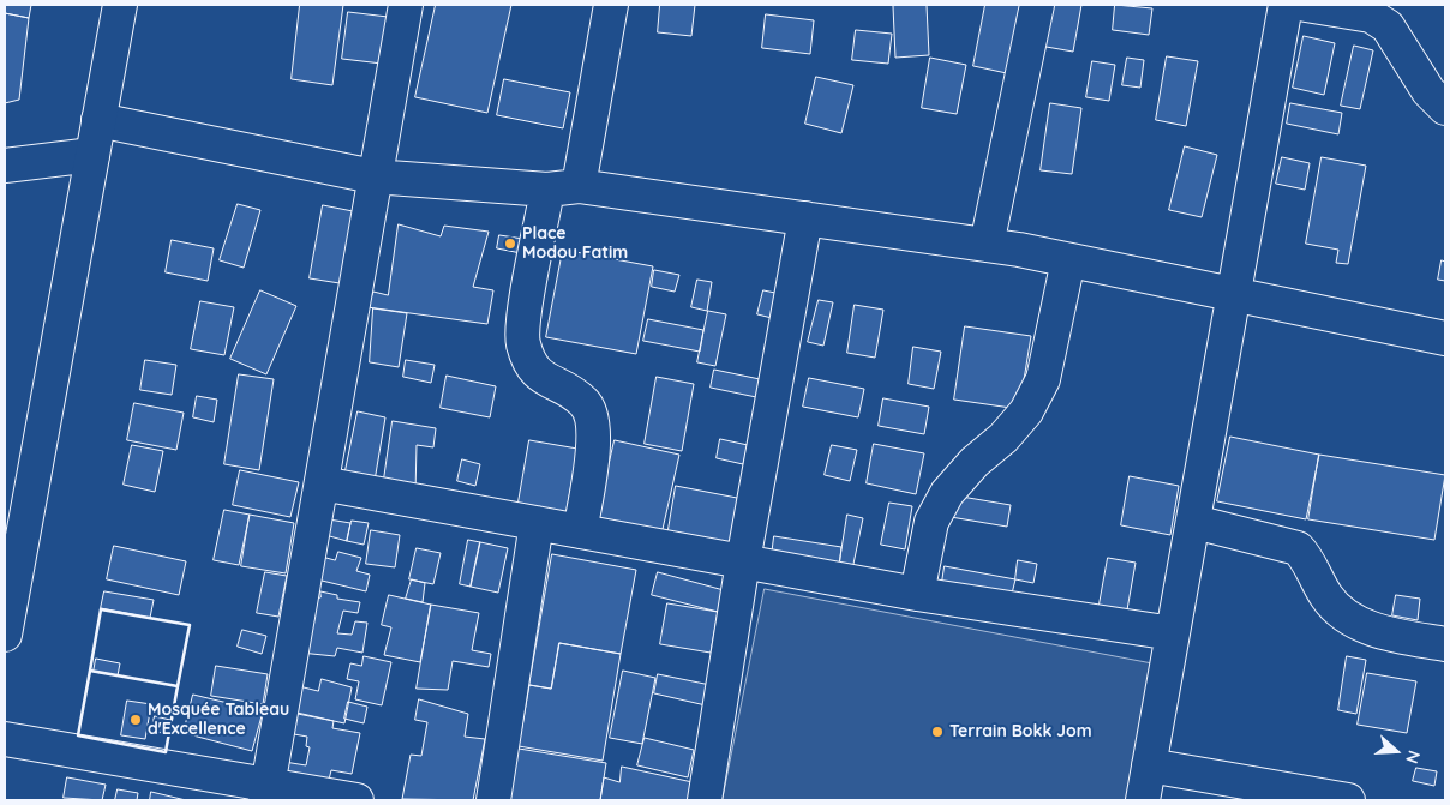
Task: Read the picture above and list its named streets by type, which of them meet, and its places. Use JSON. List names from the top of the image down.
{
  "places": ["Place Modou Fatim", "Mosquée Tableau d'Excellence", "Terrain Bokk Jom"],
  "north": "right"
}
